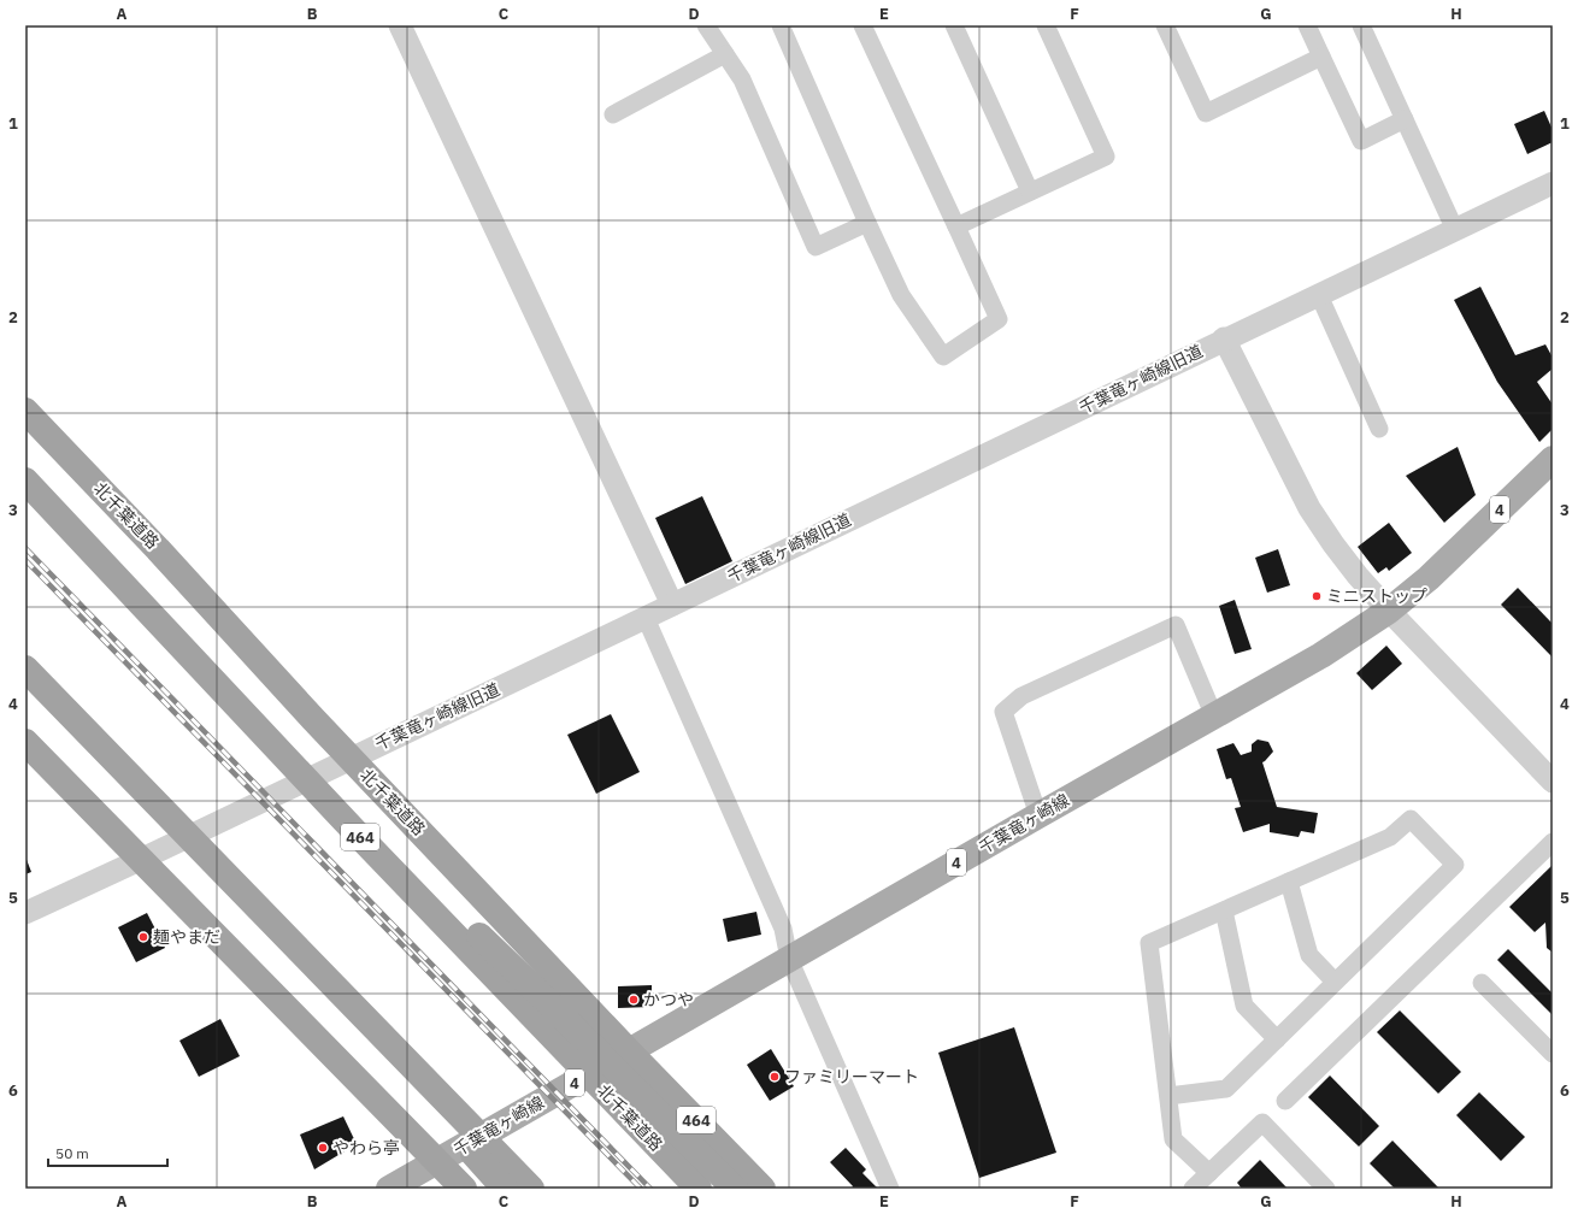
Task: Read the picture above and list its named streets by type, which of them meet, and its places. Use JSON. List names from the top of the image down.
{
  "streets": {
    "highway": ["北千葉道路", "464"],
    "main road": ["4", "千葉竜ヶ崎線"],
    "street": ["千葉竜ヶ崎線旧道"]
  },
  "crossings": [
    ["千葉竜ヶ崎線旧道", "北千葉道路"],
    ["北千葉道路", "千葉竜ヶ崎線"]
  ],
  "places": [
    "ミニストップ",
    "麺やまだ",
    "かつや",
    "ファミリーマート",
    "やわら亭"
  ],
  "scale_bar": "50 m",
  "grid": {
    "columns": [
      "A",
      "B",
      "C",
      "D",
      "E",
      "F",
      "G",
      "H"
    ],
    "rows": [
      "1",
      "2",
      "3",
      "4",
      "5",
      "6"
    ]
  }
}
